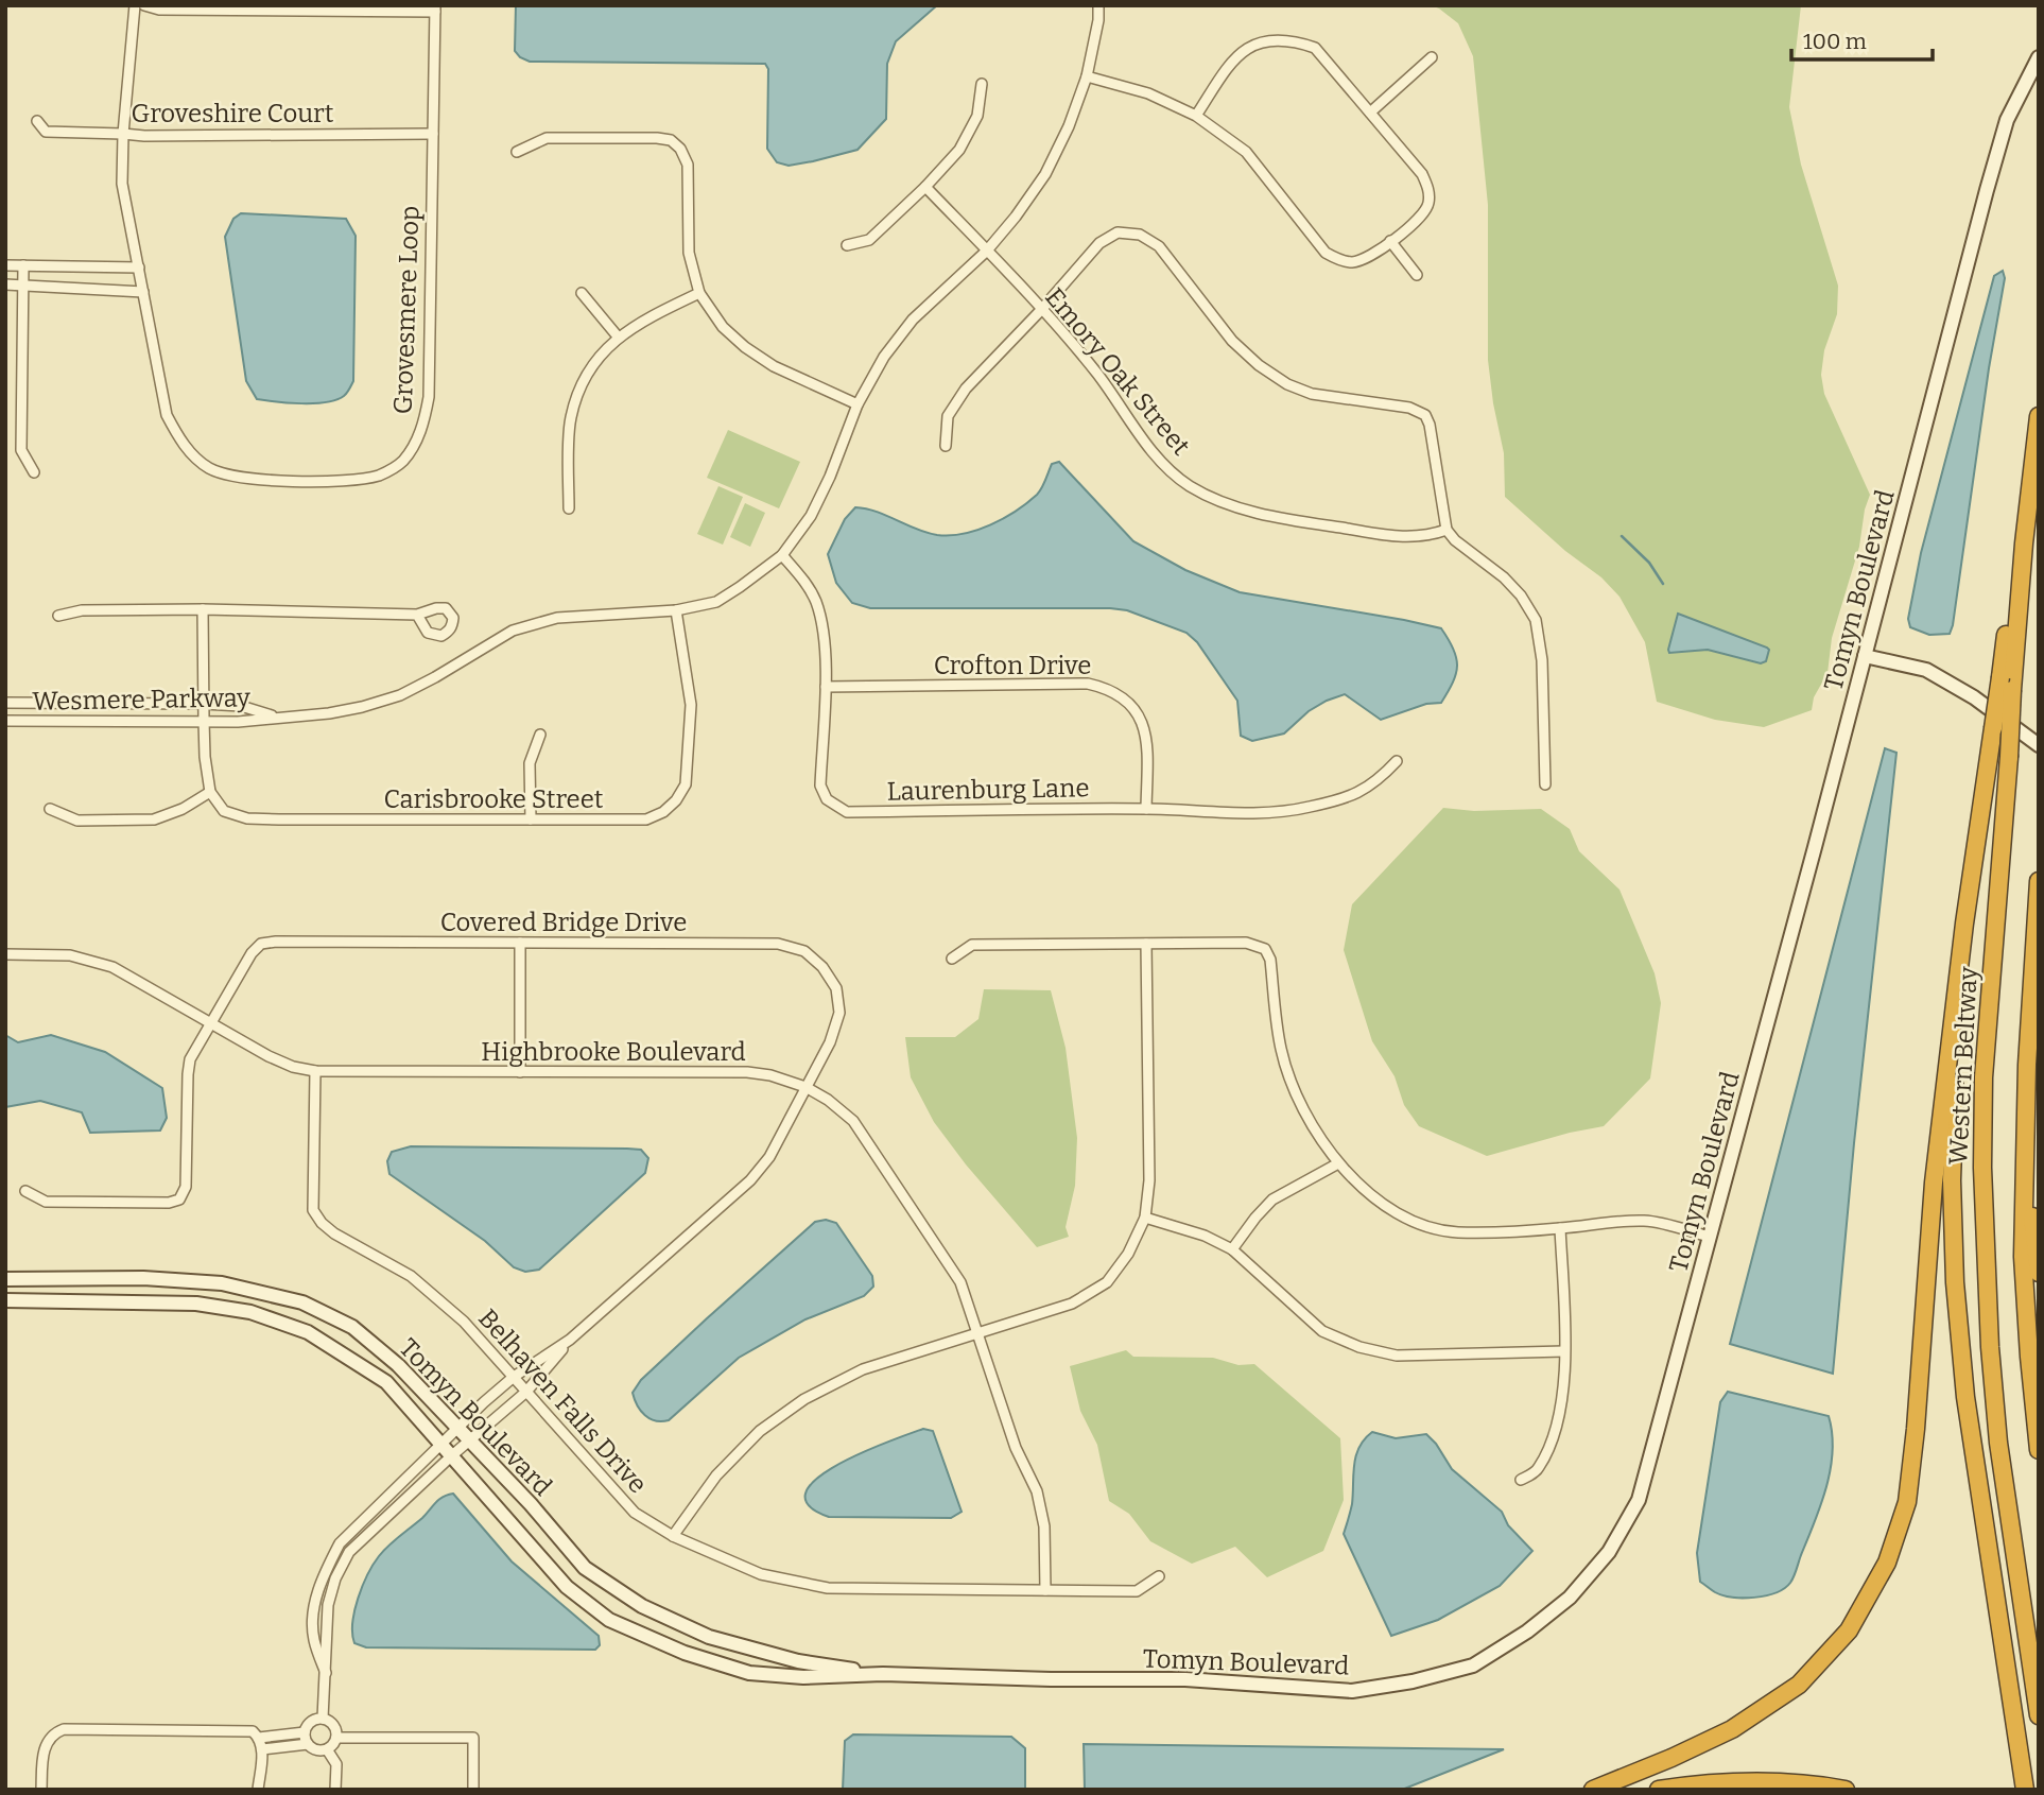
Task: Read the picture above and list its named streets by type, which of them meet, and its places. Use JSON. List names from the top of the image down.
{
  "streets": {
    "highway": ["Western Beltway"],
    "street": [
      "Groveshire Court",
      "Grovesmere Loop",
      "Emory Oak Street",
      "Tomyn Boulevard",
      "Crofton Drive",
      "Wesmere Parkway",
      "Laurenburg Lane",
      "Carisbrooke Street",
      "Covered Bridge Drive",
      "Highbrooke Boulevard",
      "Belhaven Falls Drive"
    ]
  },
  "crossings": [
    ["Groveshire Court", "Grovesmere Loop"],
    ["Emory Oak Street", "Wesmere Parkway"],
    ["Crofton Drive", "Laurenburg Lane"],
    ["Wesmere Parkway", "Laurenburg Lane"],
    ["Wesmere Parkway", "Carisbrooke Street"],
    ["Covered Bridge Drive", "Highbrooke Boulevard"],
    ["Highbrooke Boulevard", "Belhaven Falls Drive"]
  ],
  "scale_bar": "100 m"
}
